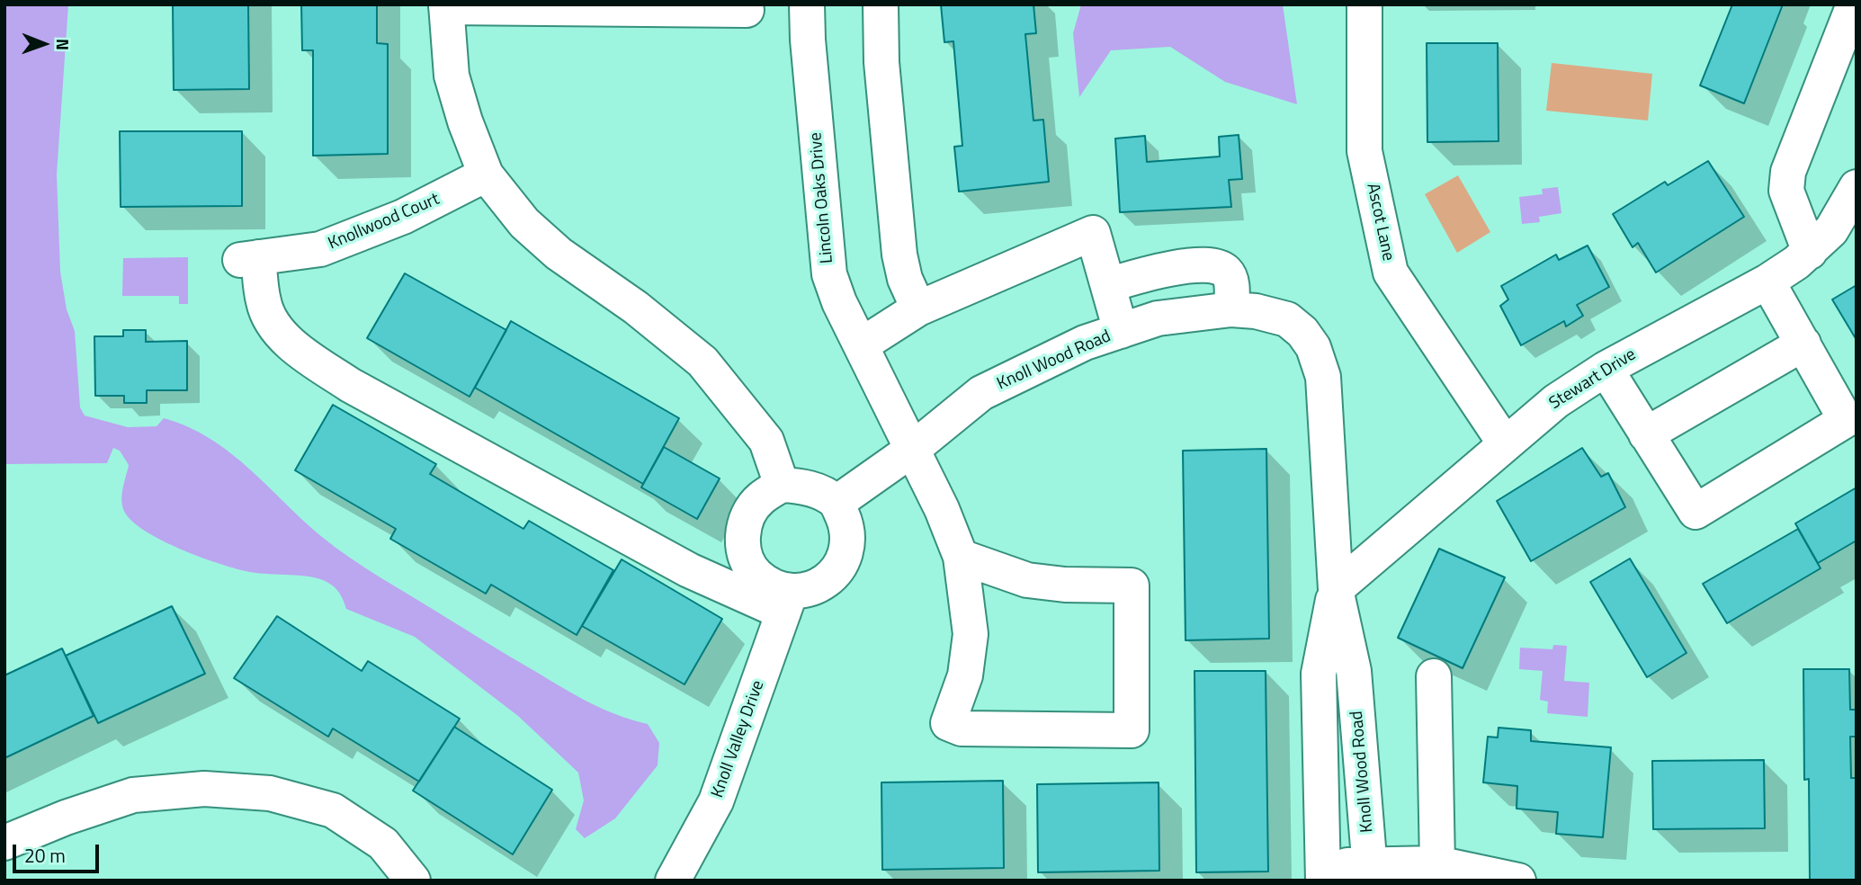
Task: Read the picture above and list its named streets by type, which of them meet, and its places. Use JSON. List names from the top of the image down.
{
  "streets": {
    "street": [
      "Lincoln Oaks Drive",
      "Knollwood Court",
      "Ascot Lane",
      "Knoll Wood Road",
      "Stewart Drive",
      "Knoll Valley Drive"
    ]
  },
  "crossings": [
    ["Lincoln Oaks Drive", "Knoll Wood Road"],
    ["Knollwood Court", "Knoll Wood Road"],
    ["Knollwood Court", "Knoll Valley Drive"],
    ["Ascot Lane", "Stewart Drive"],
    ["Knoll Wood Road", "Stewart Drive"],
    ["Knoll Wood Road", "Knoll Valley Drive"]
  ],
  "scale_bar": "20 m",
  "north": "right"
}
